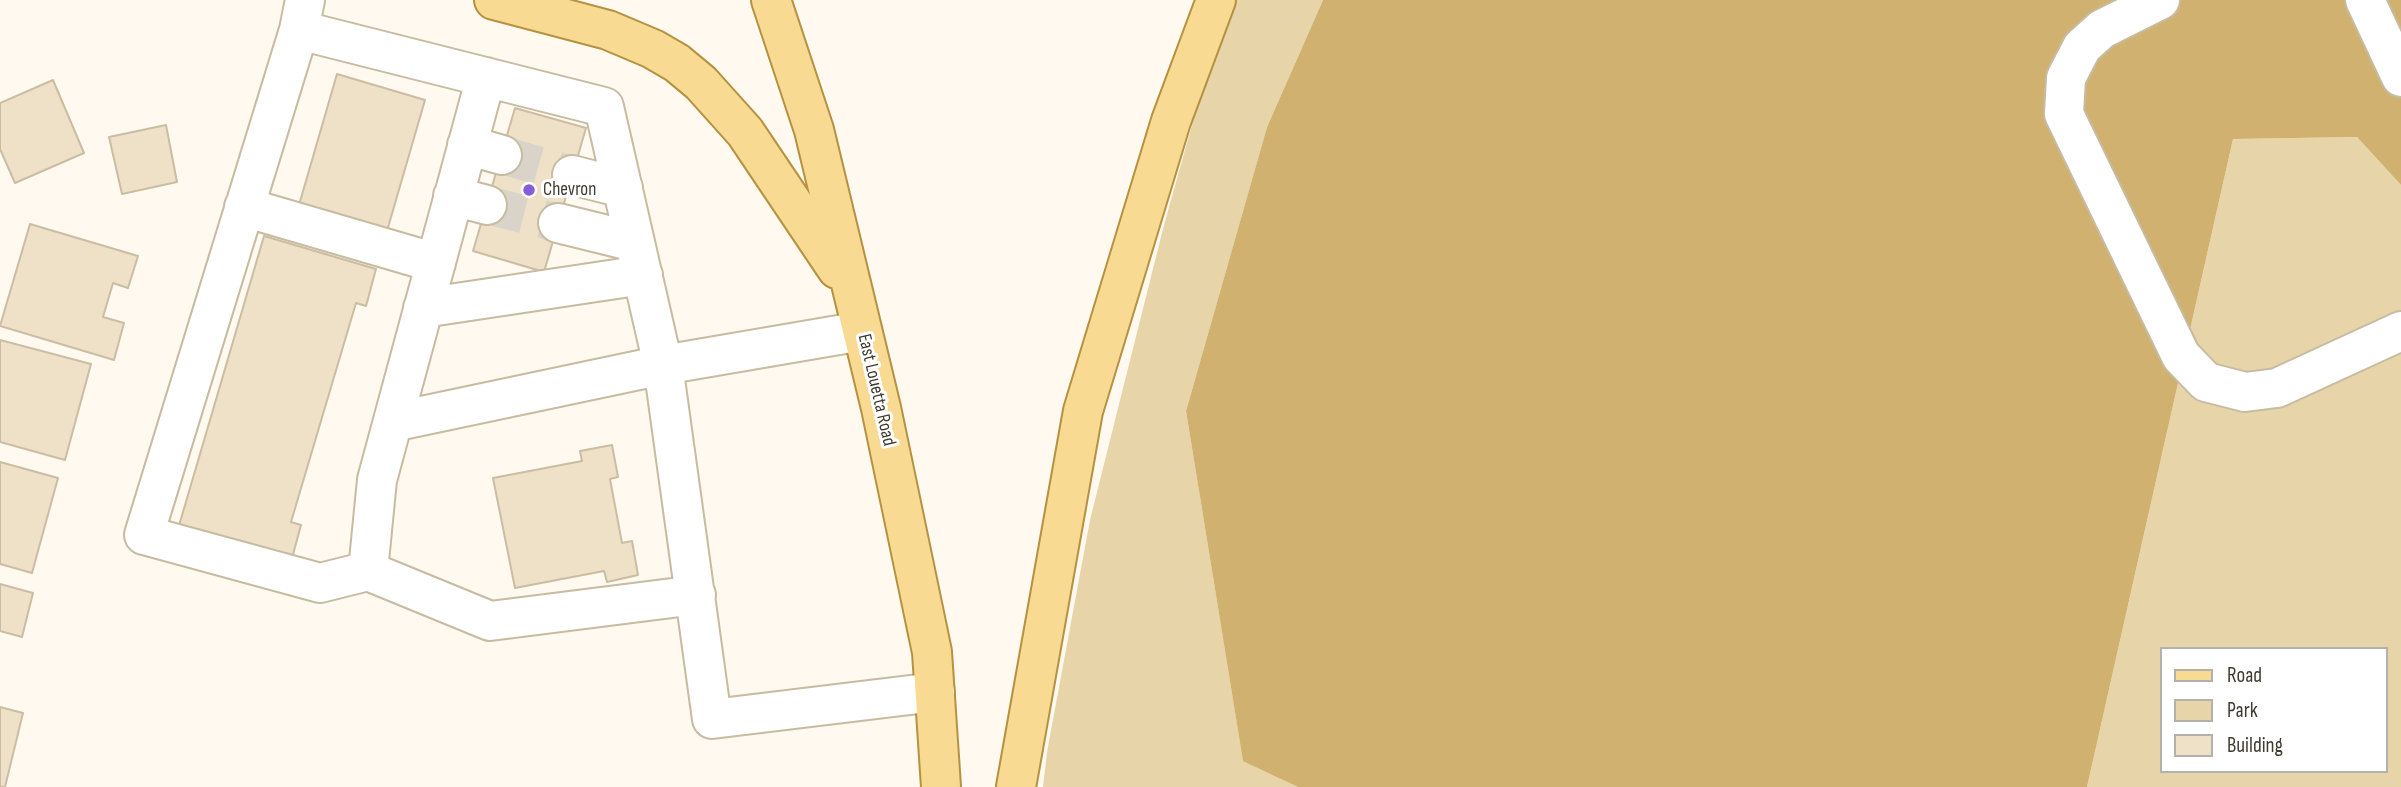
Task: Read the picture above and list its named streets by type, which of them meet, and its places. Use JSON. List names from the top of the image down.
{
  "streets": {
    "main road": ["East Louetta Road"]
  },
  "places": ["Chevron"],
  "legend": ["Road", "Park", "Building"]
}
